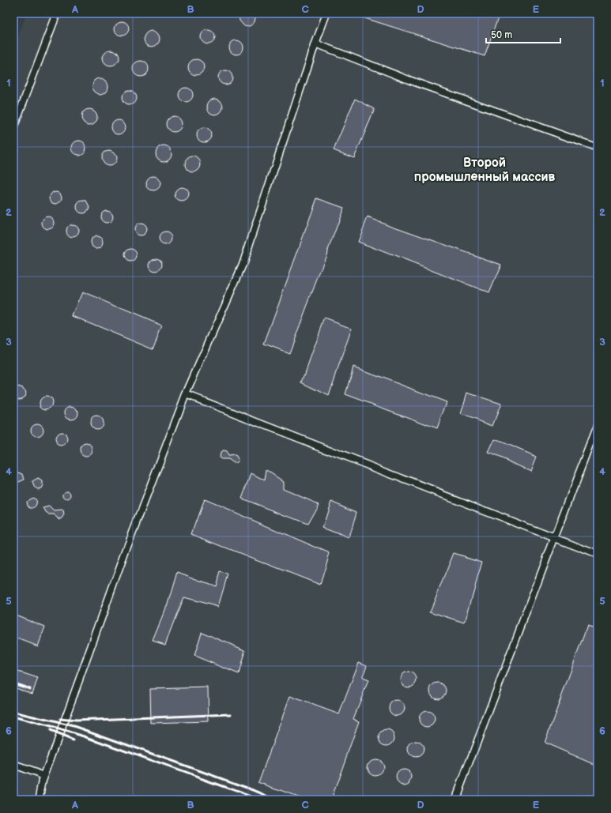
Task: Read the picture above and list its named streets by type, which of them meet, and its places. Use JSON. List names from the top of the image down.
{
  "districts": ["Второй промышленный массив"],
  "scale_bar": "50 m",
  "grid": {
    "columns": [
      "A",
      "B",
      "C",
      "D",
      "E"
    ],
    "rows": [
      "1",
      "2",
      "3",
      "4",
      "5",
      "6"
    ]
  }
}
